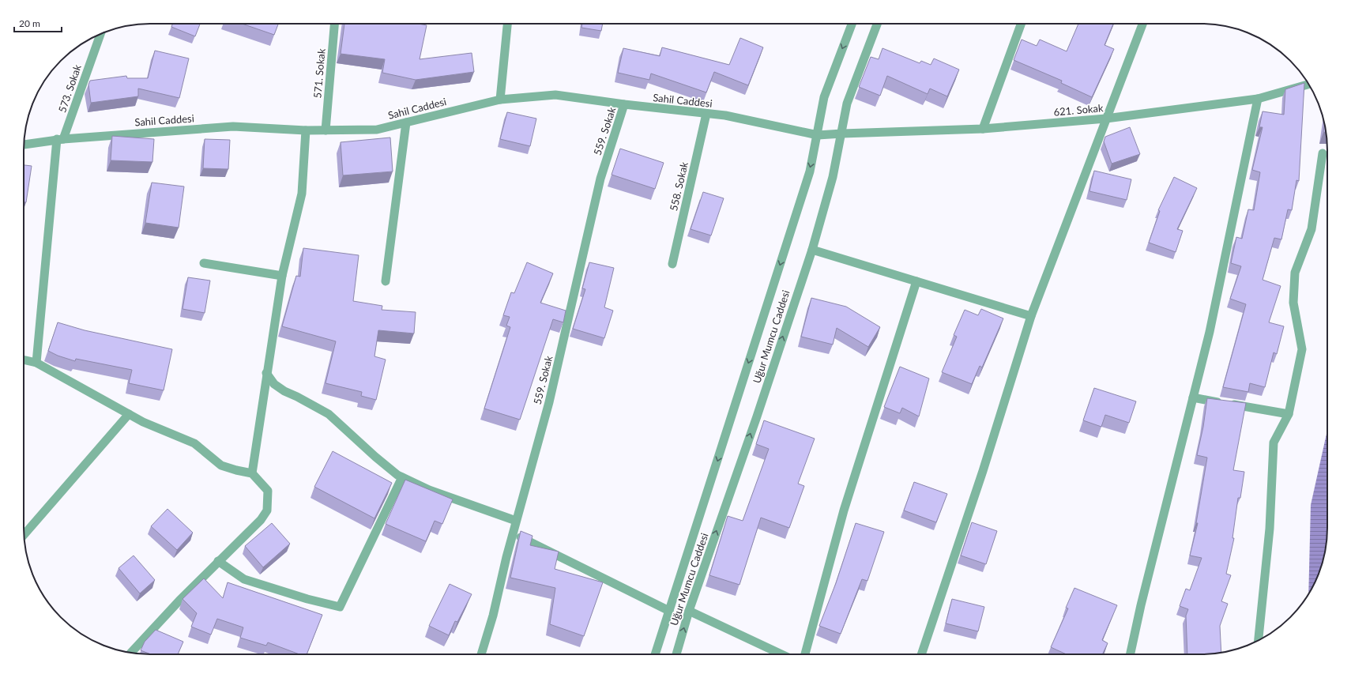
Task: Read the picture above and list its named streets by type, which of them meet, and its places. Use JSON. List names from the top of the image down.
{
  "streets": {
    "street": [
      "571. Sokak",
      "573. Sokak",
      "Sahil Caddesi",
      "621. Sokak",
      "559. Sokak",
      "558. Sokak",
      "Uğur Mumcu Caddesi"
    ]
  },
  "crossings": [
    ["571. Sokak", "Sahil Caddesi"],
    ["573. Sokak", "Sahil Caddesi"],
    ["Sahil Caddesi", "621. Sokak"],
    ["Sahil Caddesi", "559. Sokak"],
    ["Sahil Caddesi", "558. Sokak"],
    ["Sahil Caddesi", "Uğur Mumcu Caddesi"],
    ["621. Sokak", "Uğur Mumcu Caddesi"]
  ],
  "scale_bar": "20 m"
}
